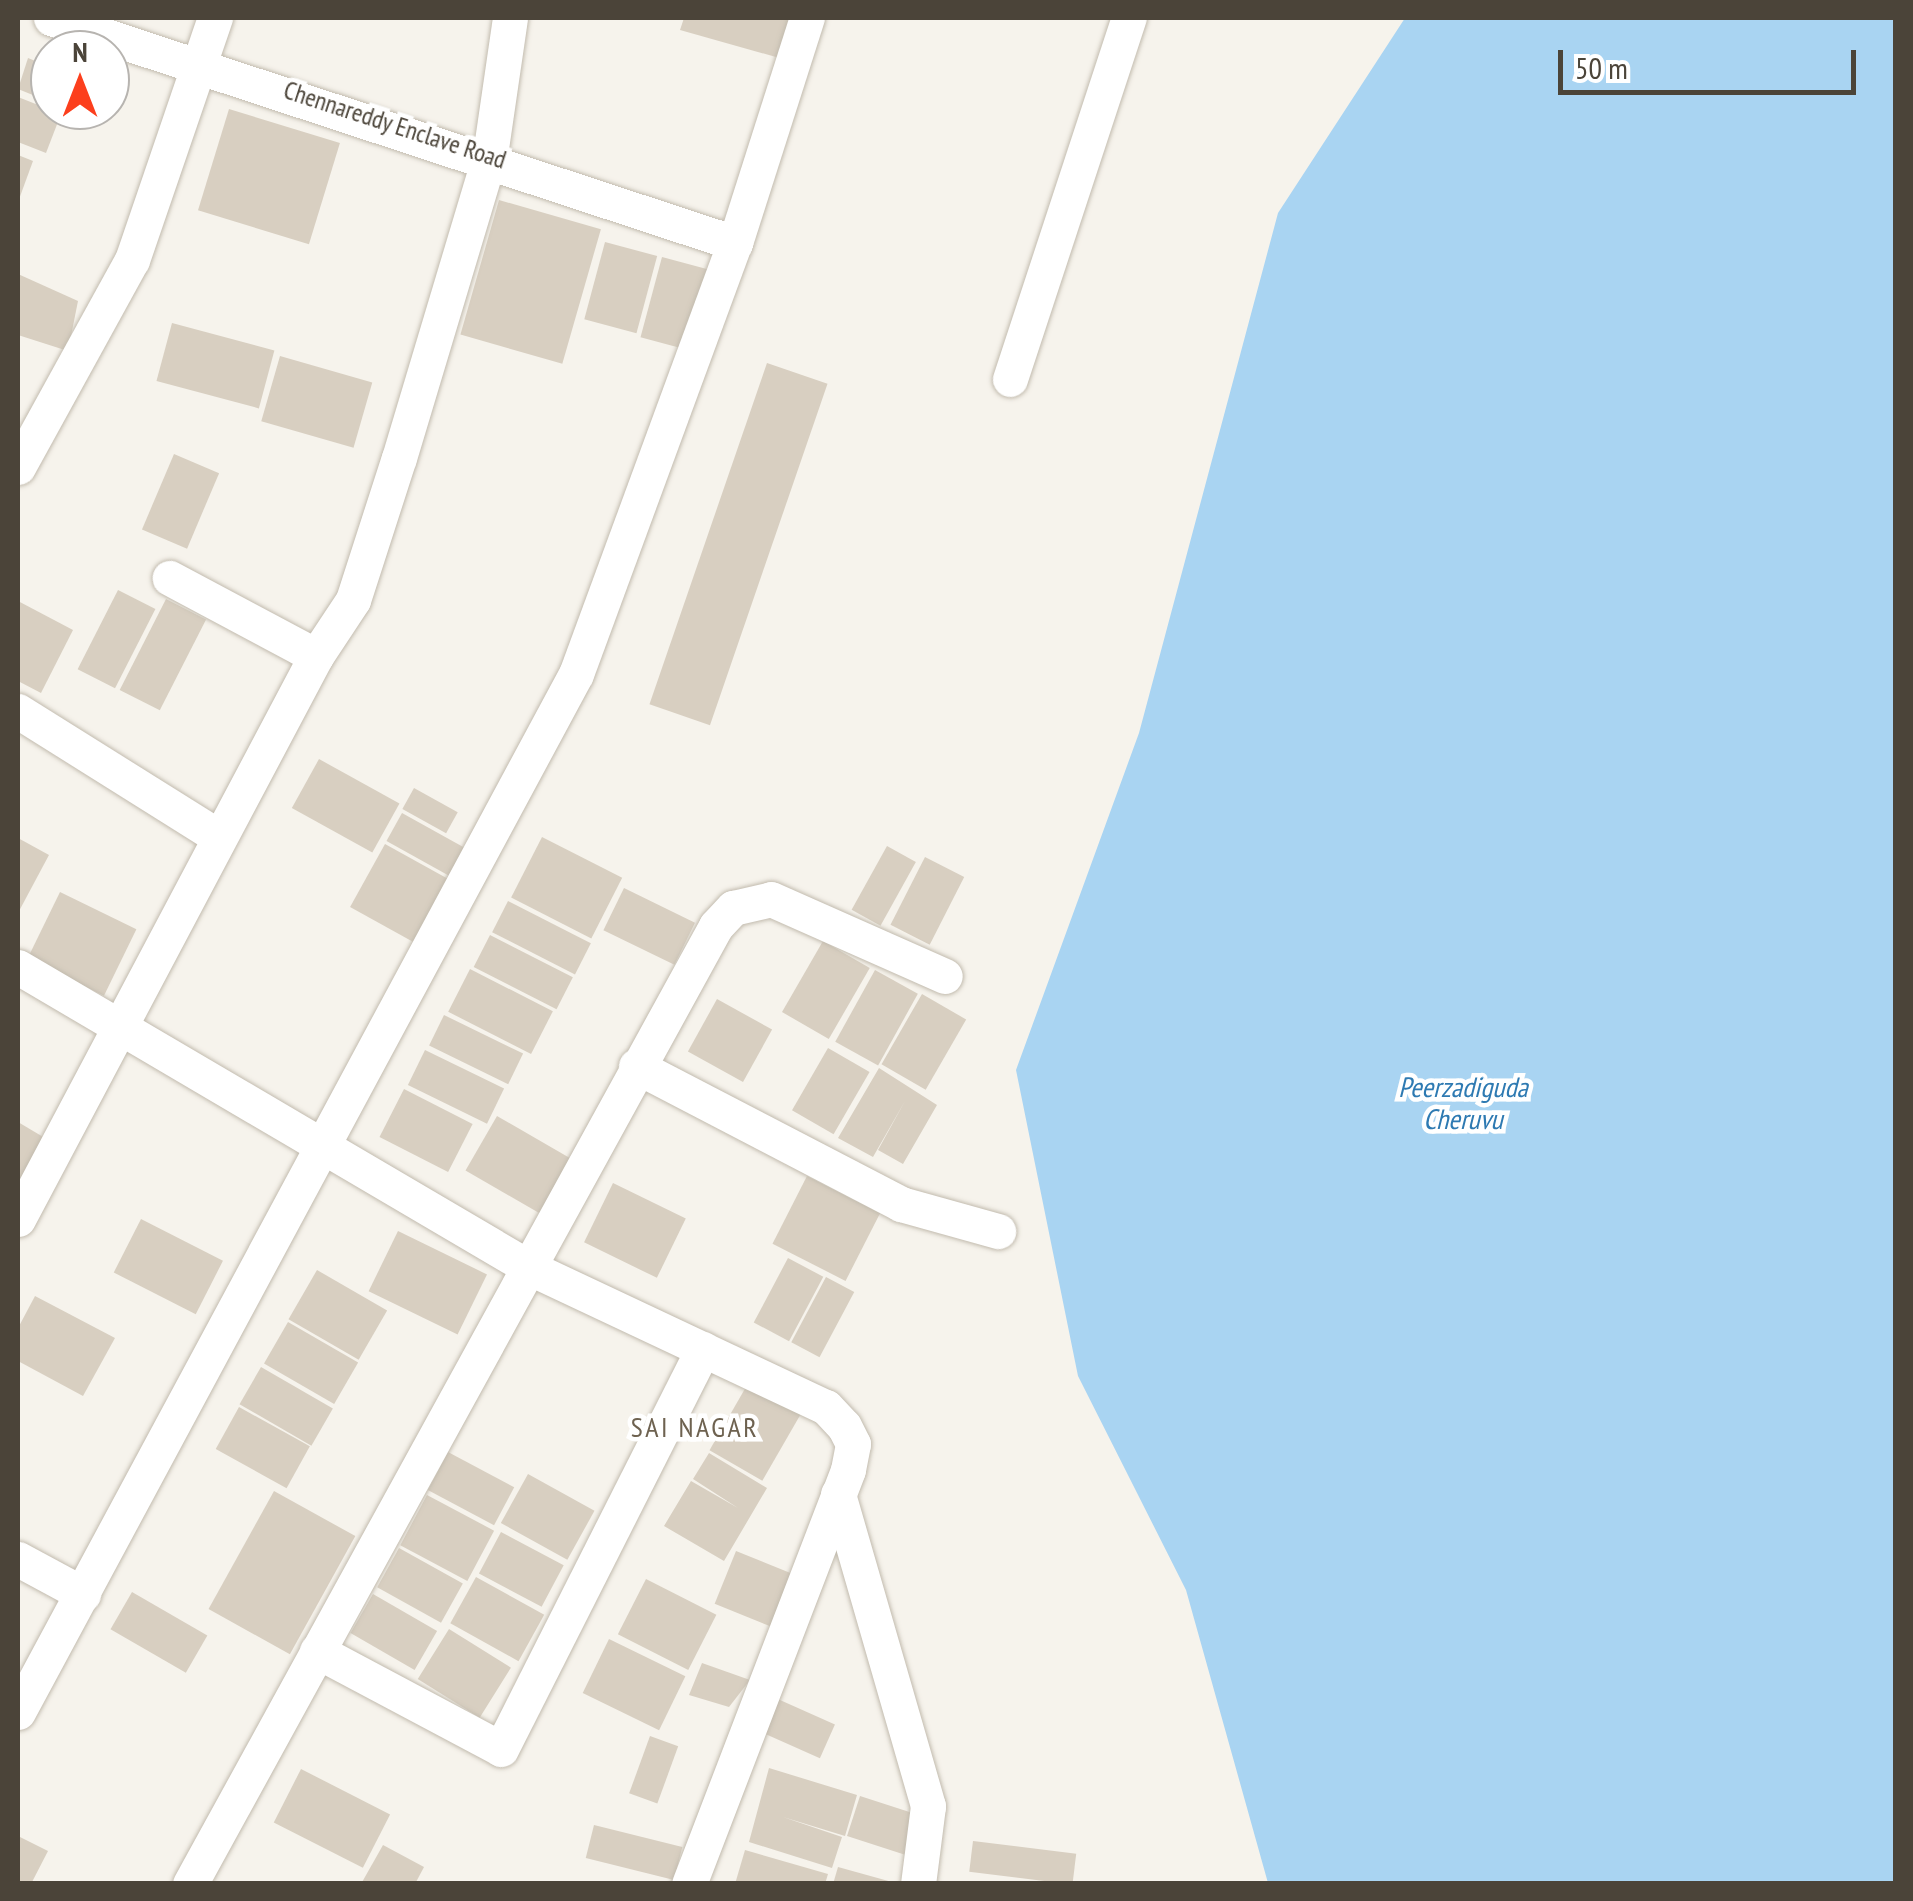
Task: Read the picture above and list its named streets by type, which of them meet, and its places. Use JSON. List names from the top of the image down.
{
  "streets": {
    "street": ["Chennareddy Enclave Road"]
  },
  "districts": ["SAI NAGAR"],
  "water": ["Peerzadiguda Cheruvu"],
  "scale_bar": "50 m",
  "north": "top"
}
